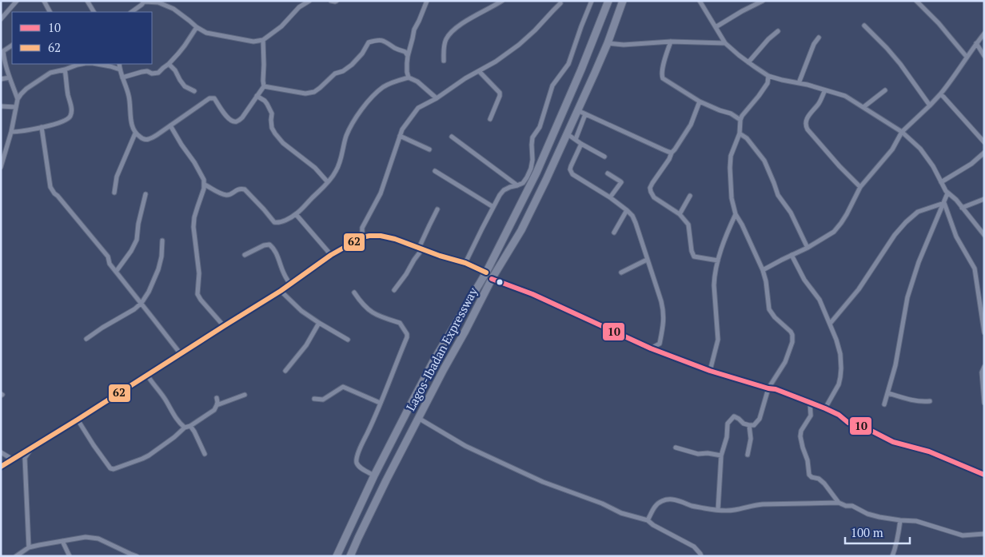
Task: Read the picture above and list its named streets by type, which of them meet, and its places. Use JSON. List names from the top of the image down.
{
  "streets": {
    "highway": ["Lagos-Ibadan Expressway"]
  },
  "lines": ["transit line 62", "transit line 10"],
  "legend": ["10", "62"],
  "scale_bar": "100 m"
}
